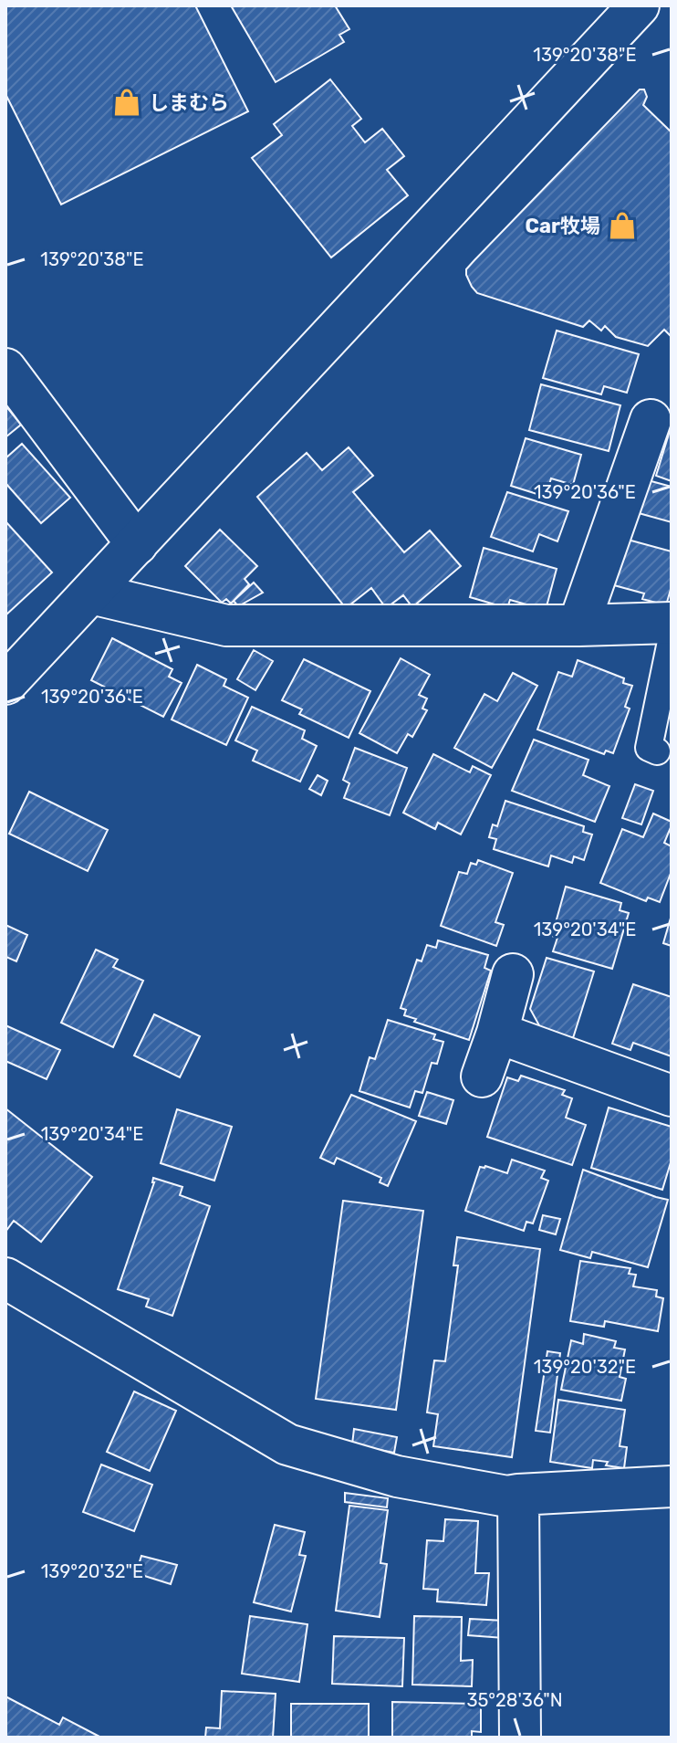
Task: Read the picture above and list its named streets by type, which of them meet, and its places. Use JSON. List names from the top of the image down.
{
  "places": {
    "shop": ["しまむら", "Car牧場"]
  },
  "coordinates": [
    "139°20'38\"E",
    "139°20'36\"E",
    "139°20'34\"E",
    "139°20'32\"E",
    "35°28'36\"N"
  ]
}
